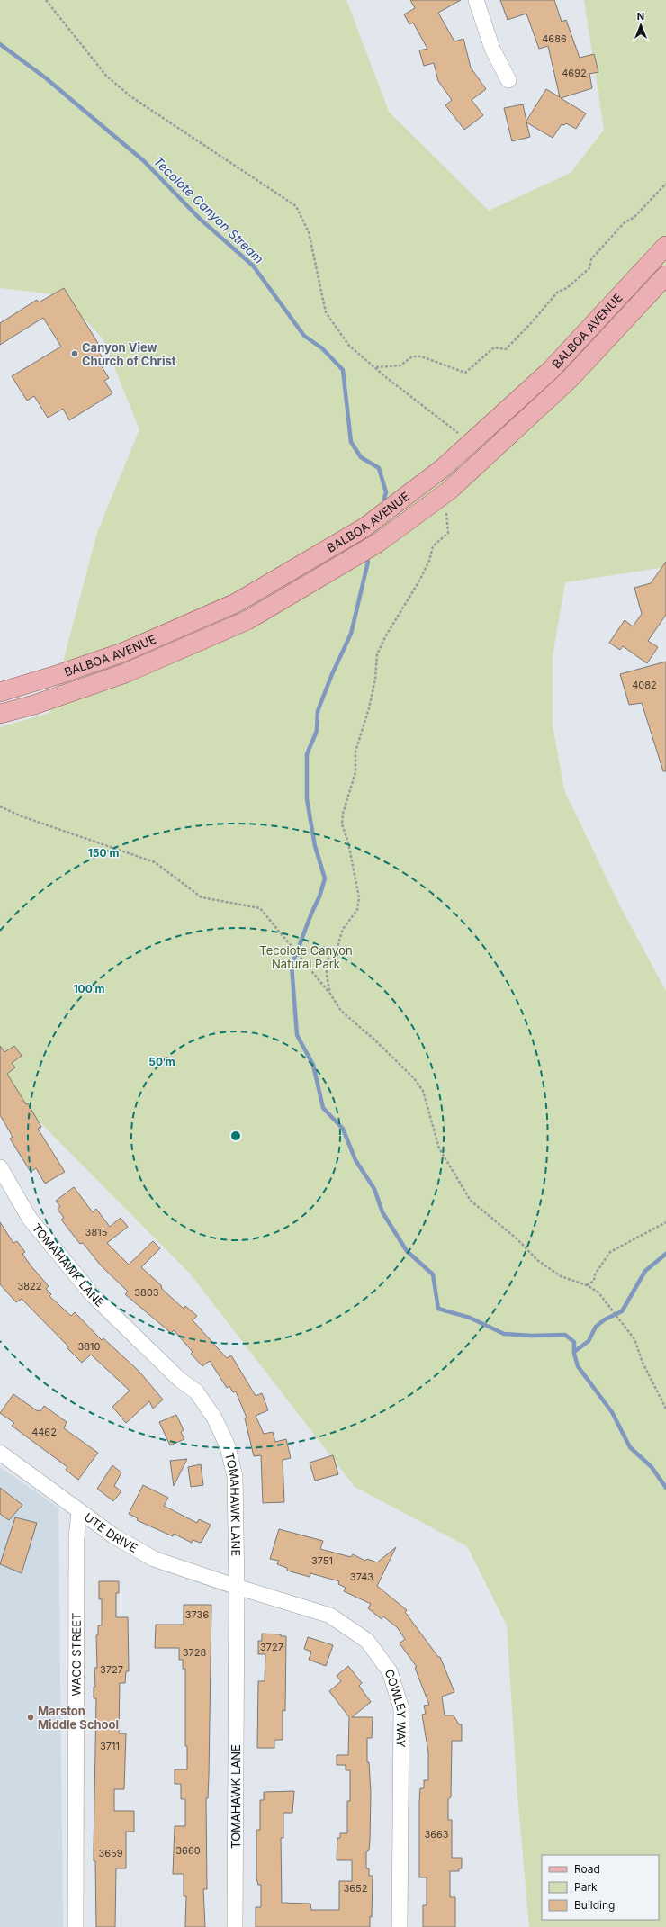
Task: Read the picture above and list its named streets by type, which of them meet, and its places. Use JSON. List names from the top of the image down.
{
  "streets": {
    "main road": ["BALBOA AVENUE"],
    "street": [
      "TOMAHAWK LANE",
      "UTE DRIVE",
      "WACO STREET",
      "COWLEY WAY"
    ]
  },
  "crossings": [
    ["TOMAHAWK LANE", "UTE DRIVE"],
    ["TOMAHAWK LANE", "COWLEY WAY"],
    ["UTE DRIVE", "WACO STREET"],
    ["UTE DRIVE", "COWLEY WAY"]
  ],
  "water": ["Tecolote Canyon Stream"],
  "parks": ["Tecolote Canyon Natural Park"],
  "places": ["Canyon View Church of Christ", "Marston Middle School"],
  "house_numbers": [
    "4686",
    "4692",
    "4082",
    "3815",
    "3822",
    "3803",
    "3810",
    "4462",
    "3751",
    "3743",
    "3736",
    "3727",
    "3728",
    "3727",
    "3711",
    "3663",
    "3660",
    "3659",
    "3652"
  ],
  "legend": ["Road", "Park", "Building"],
  "north": "top",
  "rings": ["150 m", "100 m", "50 m"]
}
